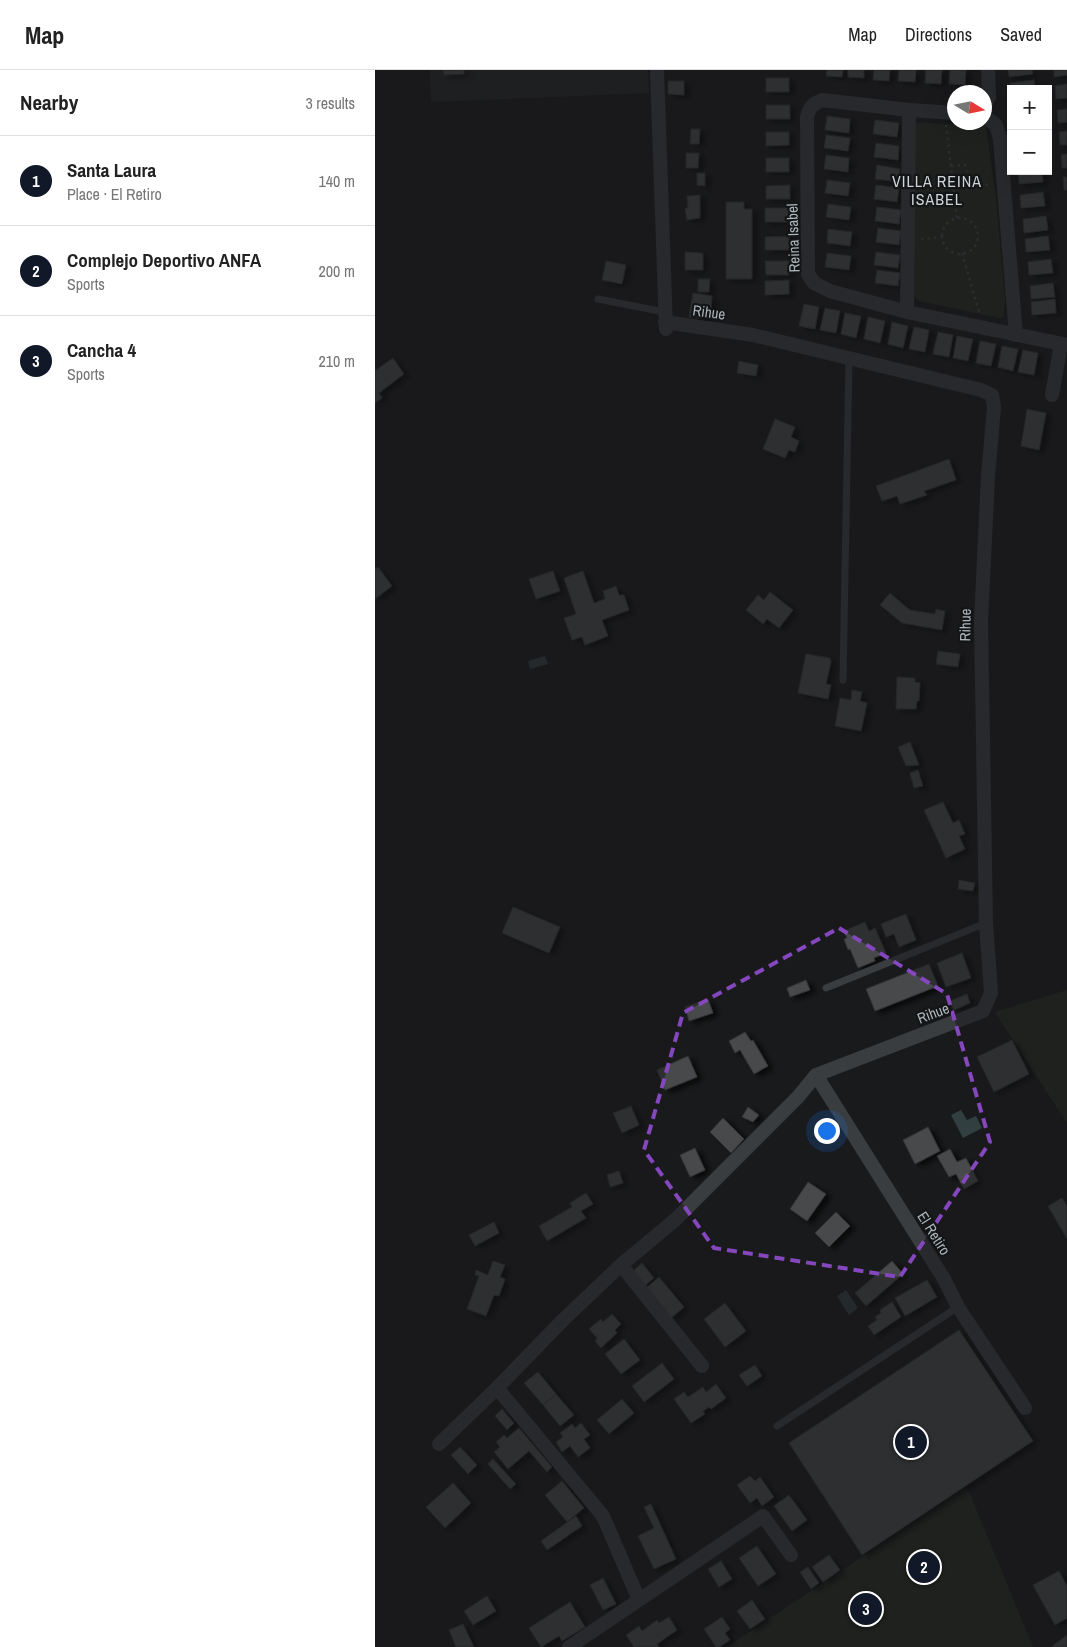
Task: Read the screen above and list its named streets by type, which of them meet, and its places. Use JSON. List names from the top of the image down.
{
  "streets": {
    "street": ["Reina Isabel", "Rihue", "El Retiro"]
  },
  "crossings": [
    ["Rihue", "El Retiro"]
  ],
  "districts": ["VILLA REINA ISABEL"],
  "north": "right",
  "page": {
    "header": "Map",
    "nav": ["Map", "Directions", "Saved"],
    "heading": ["Nearby", "3 results"],
    "map_buttons": ["+", "−"],
    "list": [
      {
        "mark": "1",
        "name": "Santa Laura",
        "note": "Place · El Retiro",
        "value": "140 m"
      },
      {
        "mark": "2",
        "name": "Complejo Deportivo ANFA",
        "note": "Sports",
        "value": "200 m"
      },
      {
        "mark": "3",
        "name": "Cancha 4",
        "note": "Sports",
        "value": "210 m"
      }
    ],
    "pins": ["1", "2", "3"]
  }
}
